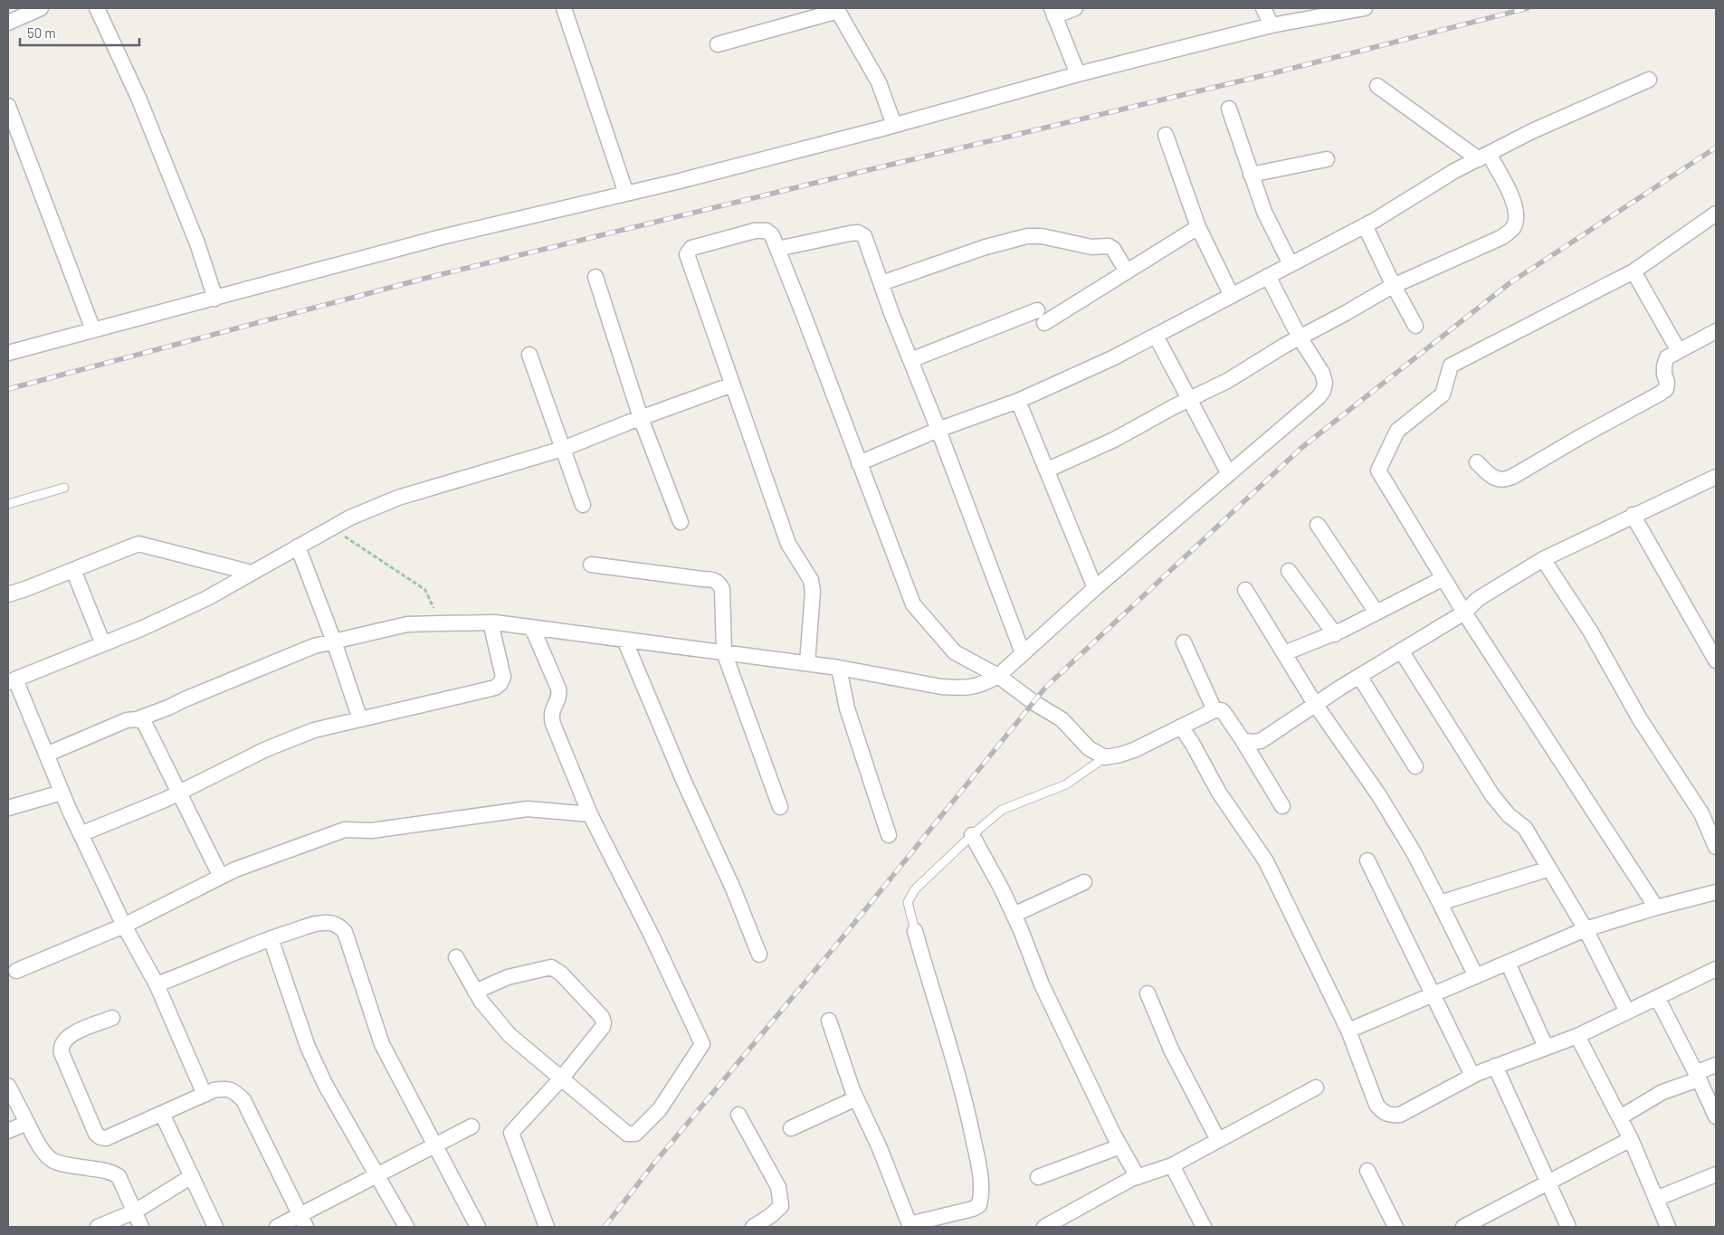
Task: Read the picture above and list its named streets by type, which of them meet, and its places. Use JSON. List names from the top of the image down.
{
  "scale_bar": "50 m"
}
